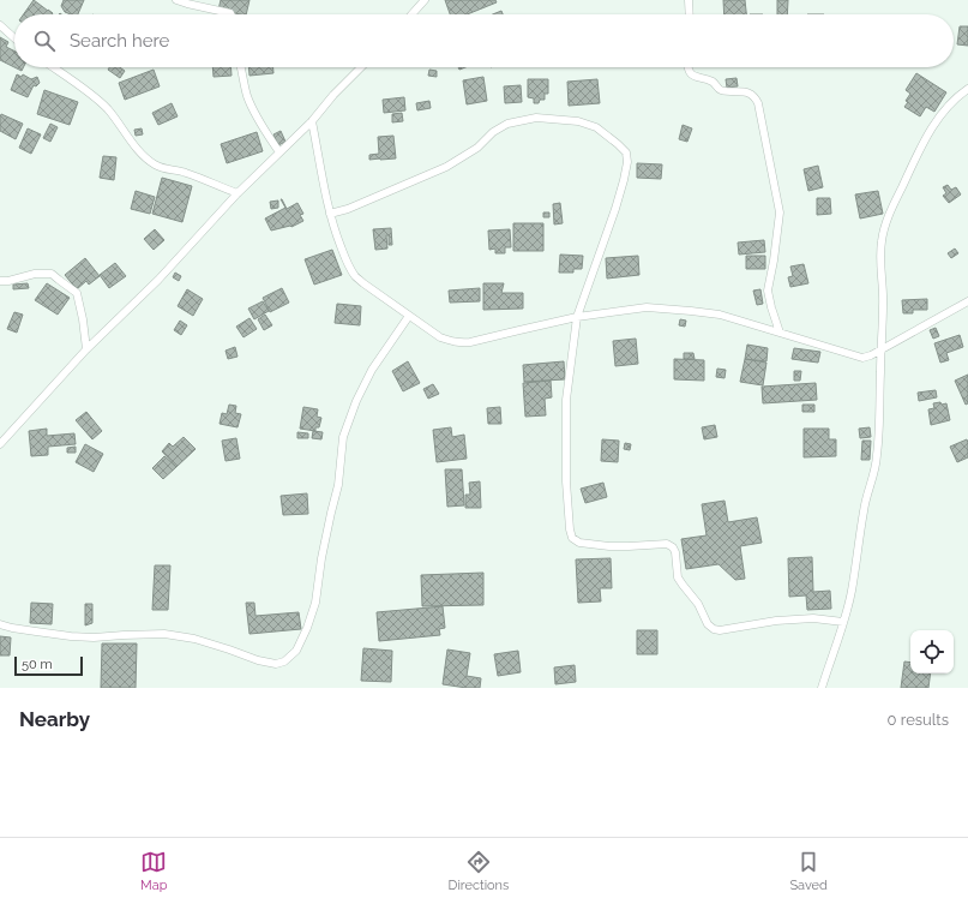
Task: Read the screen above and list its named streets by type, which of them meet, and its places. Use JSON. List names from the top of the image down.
{
  "scale_bar": "50 m",
  "page": {
    "search": "Search here",
    "scale": "50 m",
    "heading": ["Nearby", "0 results"],
    "nav": ["Map", "Directions", "Saved"]
  }
}
